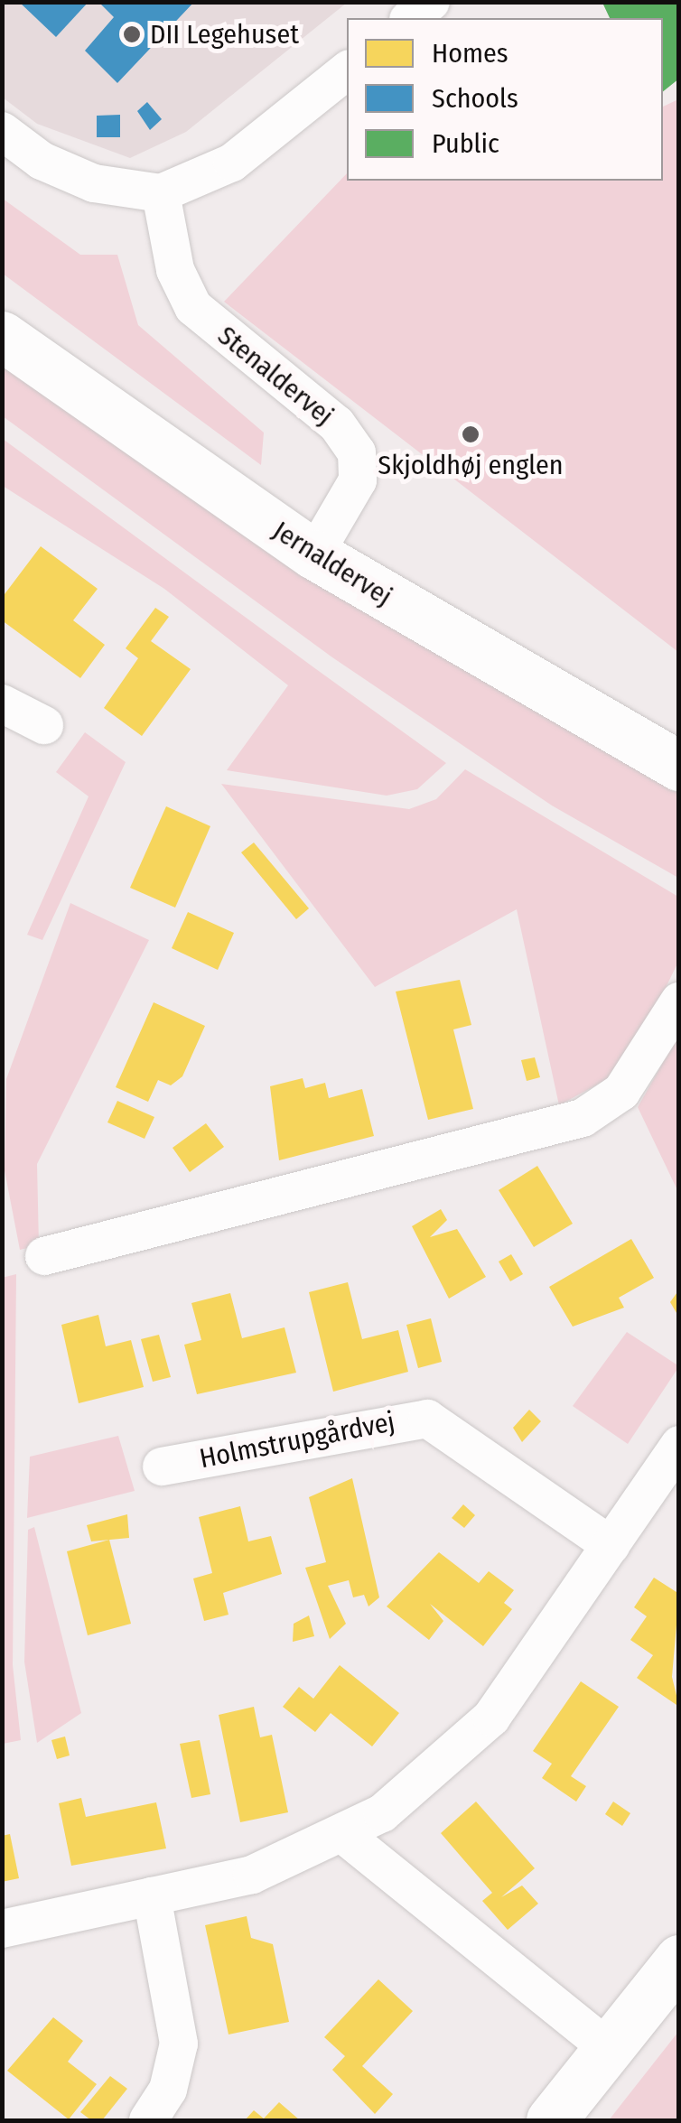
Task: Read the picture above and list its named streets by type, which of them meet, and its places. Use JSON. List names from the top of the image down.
{
  "streets": {
    "street": ["Stenaldervej", "Jernaldervej", "Holmstrupgårdvej"]
  },
  "crossings": [
    ["Stenaldervej", "Jernaldervej"]
  ],
  "places": ["DII Legehuset", "Skjoldhøj englen"],
  "legend": ["Homes", "Schools", "Public"]
}
